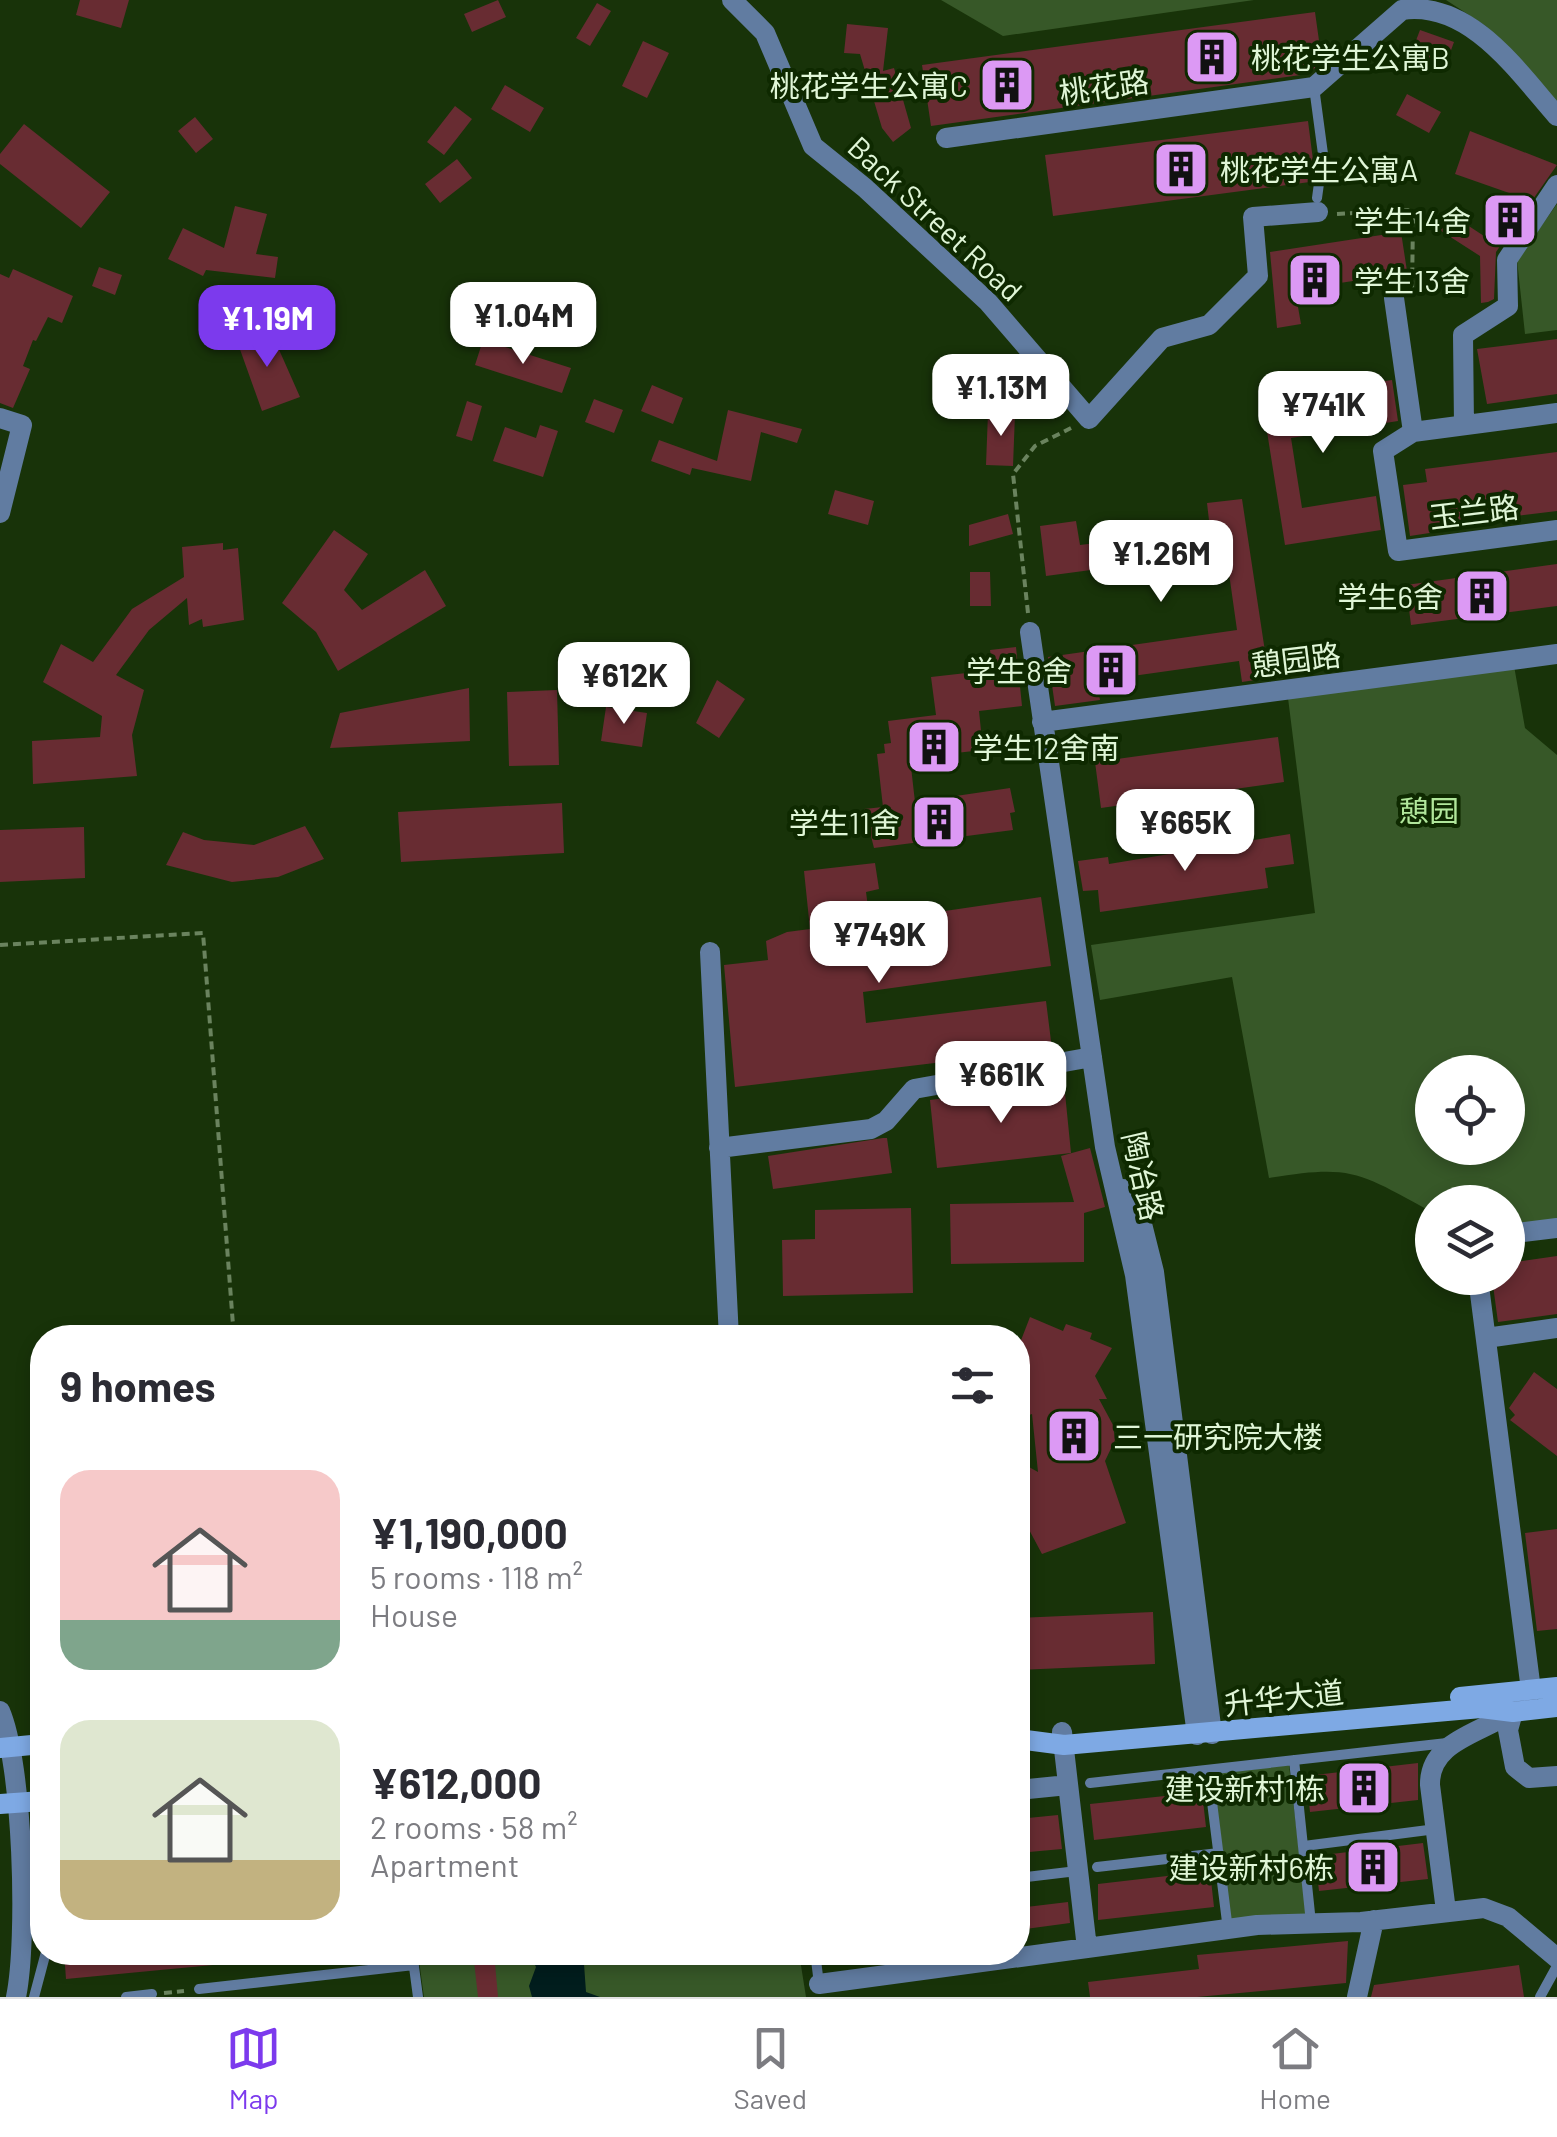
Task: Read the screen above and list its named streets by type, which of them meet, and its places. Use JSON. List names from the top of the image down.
{
  "streets": {
    "street": [
      "桃花路",
      "Back Street Road",
      "玉兰路",
      "憩园路",
      "陶冶路",
      "升华大道"
    ]
  },
  "crossings": [
    ["憩园路", "陶冶路"],
    ["陶冶路", "升华大道"]
  ],
  "parks": ["憩园"],
  "places": {
    "building": [
      "桃花学生公寓B",
      "桃花学生公寓C",
      "桃花学生公寓A",
      "学生14舍",
      "学生13舍",
      "学生6舍",
      "学生8舍",
      "学生12舍南",
      "学生11舍",
      "三一研究院大楼",
      "建设新村1栋",
      "建设新村6栋"
    ]
  },
  "page": {
    "price": [
      "¥1.04M",
      "¥1.19M",
      "¥1.13M",
      "¥741K",
      "¥1.26M",
      "¥612K",
      "¥665K",
      "¥749K",
      "¥661K"
    ],
    "heading": "9 homes",
    "list": [
      {
        "name": "¥1,190,000",
        "note": "5 rooms · 118 m² · House"
      },
      {
        "name": "¥612,000",
        "note": "2 rooms · 58 m² · Apartment"
      }
    ],
    "tabs": ["Map", "Saved", "Home"]
  }
}
